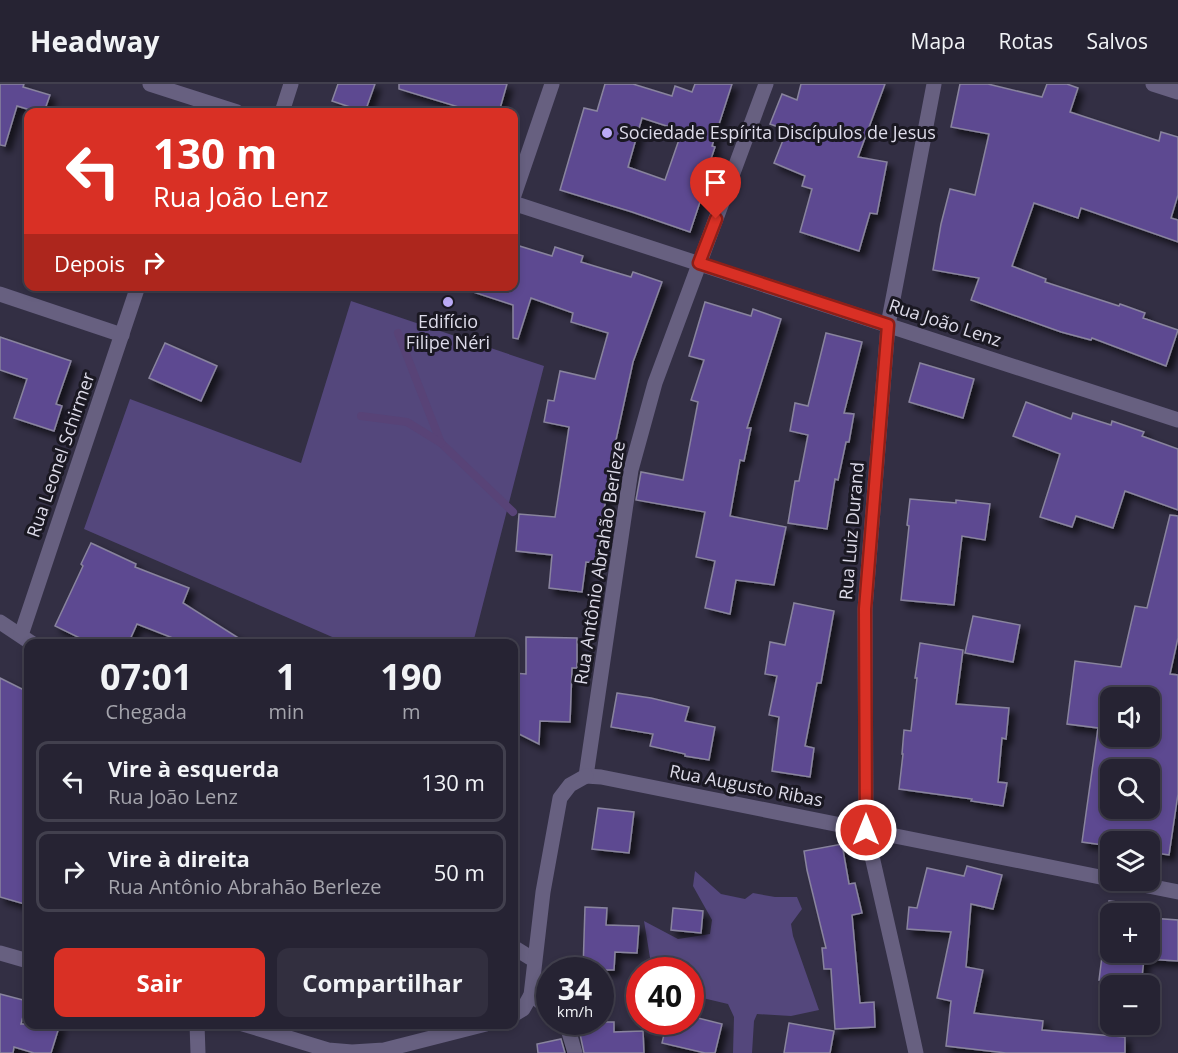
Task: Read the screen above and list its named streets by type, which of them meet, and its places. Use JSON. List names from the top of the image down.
{
  "streets": {
    "street": [
      "Rua João Lenz",
      "Rua Leonel Schirmer",
      "Rua Luiz Durand",
      "Rua Antônio Abrahão Berleze",
      "Rua Augusto Ribas"
    ]
  },
  "crossings": [
    ["Rua João Lenz", "Rua Luiz Durand"],
    ["Rua João Lenz", "Rua Antônio Abrahão Berleze"],
    ["Rua Luiz Durand", "Rua Augusto Ribas"],
    ["Rua Antônio Abrahão Berleze", "Rua Augusto Ribas"]
  ],
  "places": ["Sociedade Espírita Discípulos de Jesus", "Edifício Filipe Néri"],
  "page": {
    "header": "Headway",
    "nav": ["Mapa", "Rotas", "Salvos"],
    "turn": ["130 m", "Rua João Lenz"],
    "then": "Depois",
    "eta": [
      "07:01",
      "Chegada",
      "1",
      "min",
      "190",
      "m"
    ],
    "map_buttons": ["+", "−"],
    "list": [
      {
        "name": "Vire à esquerda",
        "note": "Rua João Lenz",
        "value": "130 m"
      },
      {
        "name": "Vire à direita",
        "note": "Rua Antônio Abrahão Berleze",
        "value": "50 m"
      }
    ],
    "buttons": ["Sair", "Compartilhar"],
    "speed": "34 km/h",
    "limit": "40"
  }
}
